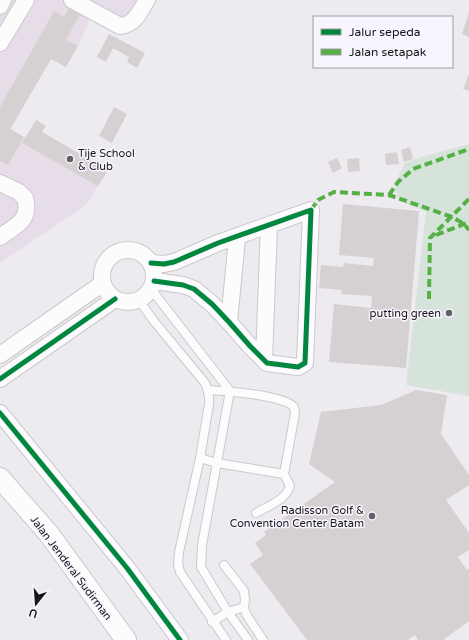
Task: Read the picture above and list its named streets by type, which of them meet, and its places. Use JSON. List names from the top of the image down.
{
  "streets": {
    "street": ["Jalan Jenderal Sudirman"]
  },
  "places": ["Tije School & Club", "putting green", "Radisson Golf & Convention Center Batam"],
  "legend": ["Jalur sepeda", "Jalan setapak"],
  "north": "bottom"
}
